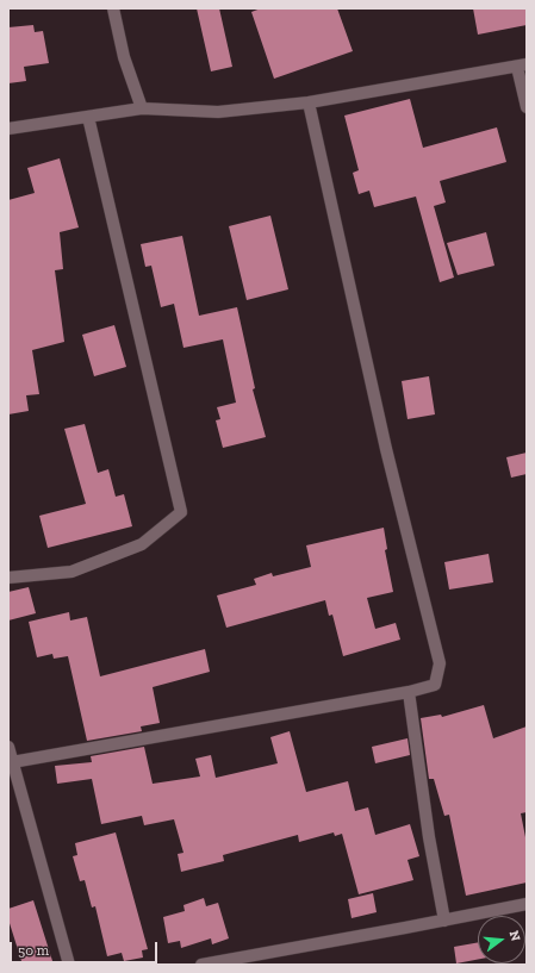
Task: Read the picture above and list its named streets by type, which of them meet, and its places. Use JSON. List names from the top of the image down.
{
  "scale_bar": "50 m",
  "north": "right"
}
